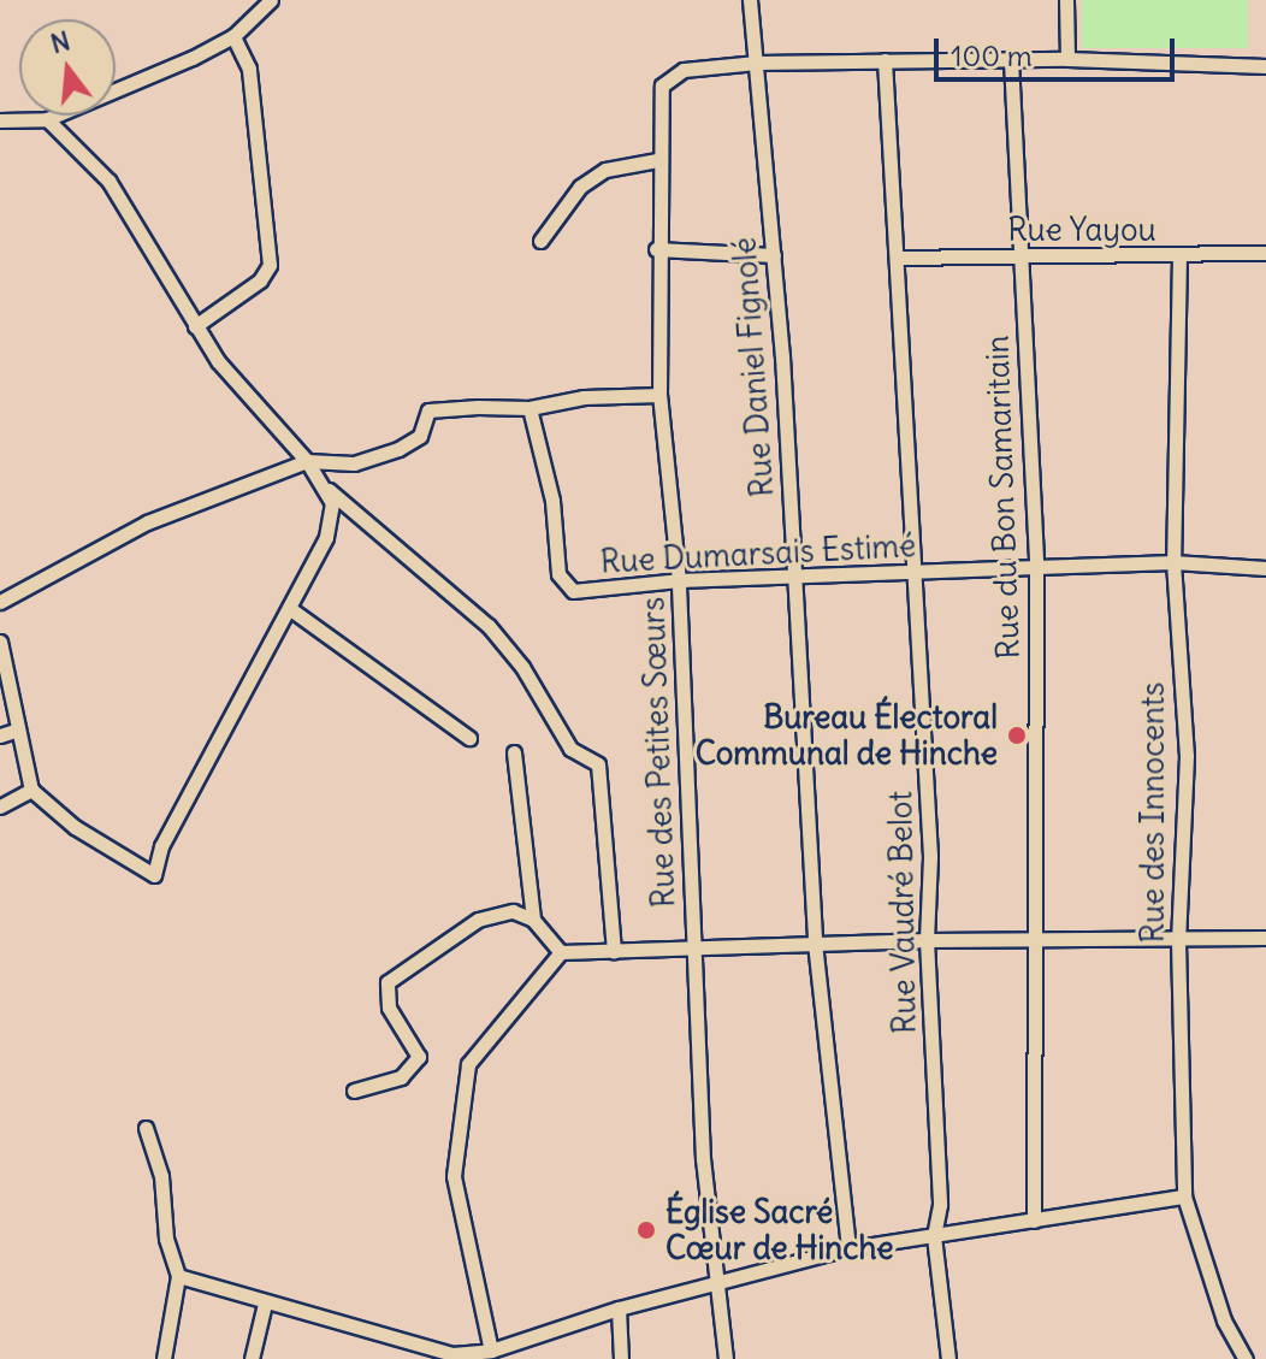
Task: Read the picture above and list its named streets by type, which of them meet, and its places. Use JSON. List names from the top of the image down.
{
  "streets": {
    "street": [
      "Rue Yayou",
      "Rue Daniel Fignolé",
      "Rue du Bon Samaritain",
      "Rue Dumarsais Estimé",
      "Rue des Petites Sœurs",
      "Rue des Innocents",
      "Rue Vaudré Belot"
    ]
  },
  "crossings": [
    ["Rue Yayou", "Rue du Bon Samaritain"],
    ["Rue Yayou", "Rue des Innocents"],
    ["Rue Yayou", "Rue Vaudré Belot"],
    ["Rue Daniel Fignolé", "Rue Dumarsais Estimé"],
    ["Rue Daniel Fignolé", "Rue des Petites Sœurs"],
    ["Rue du Bon Samaritain", "Rue Dumarsais Estimé"],
    ["Rue Dumarsais Estimé", "Rue des Petites Sœurs"],
    ["Rue Dumarsais Estimé", "Rue des Innocents"],
    ["Rue Dumarsais Estimé", "Rue Vaudré Belot"]
  ],
  "places": ["Bureau Électoral Communal de Hinche", "Église Sacré Cœur de Hinche"],
  "scale_bar": "100 m",
  "north": "top"
}
